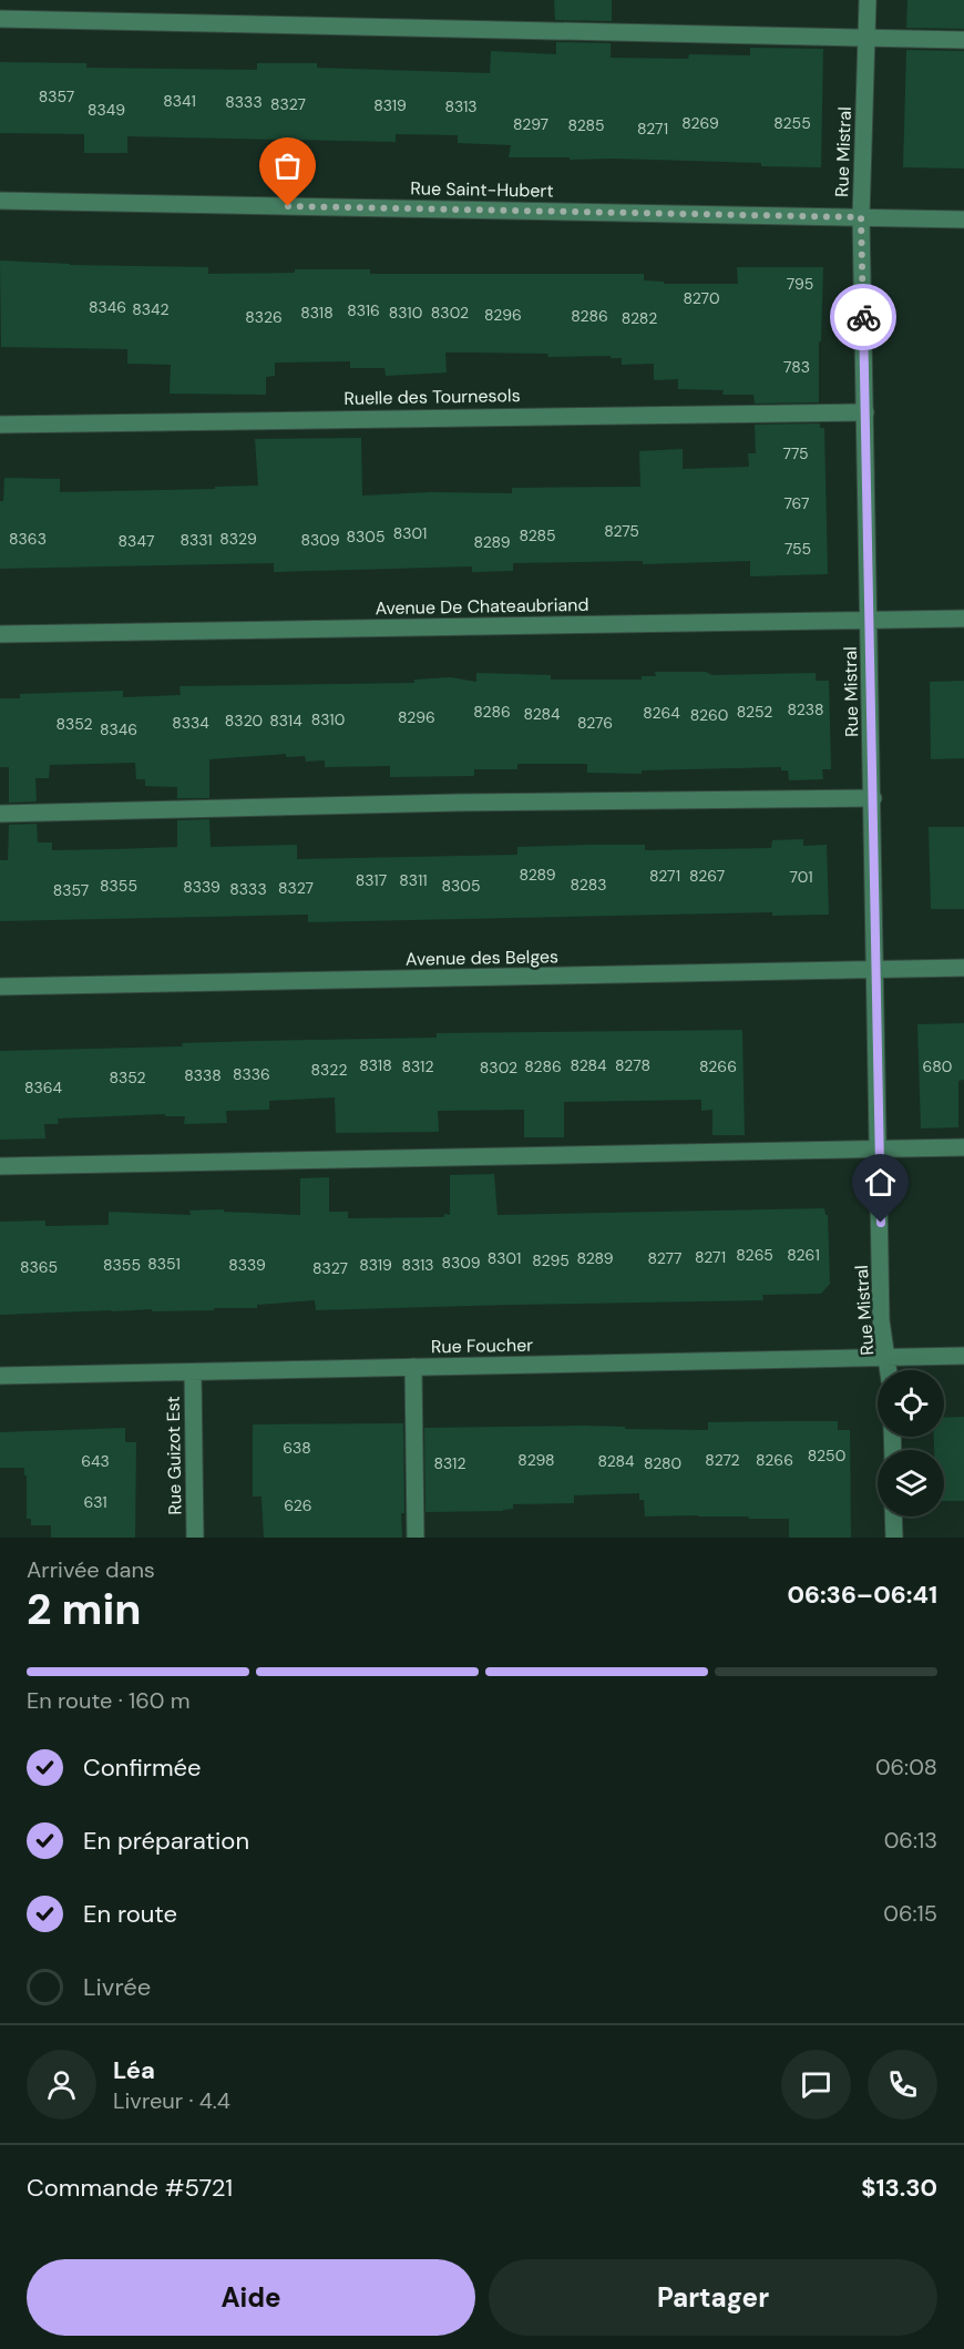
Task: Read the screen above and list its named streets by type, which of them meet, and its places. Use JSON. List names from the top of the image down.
{
  "streets": {
    "street": [
      "Rue Mistral",
      "Rue Saint-Hubert",
      "Ruelle des Tournesols",
      "Avenue De Chateaubriand",
      "Avenue des Belges",
      "Rue Foucher",
      "Rue Guizot Est"
    ]
  },
  "crossings": [
    ["Rue Mistral", "Rue Saint-Hubert"],
    ["Rue Mistral", "Ruelle des Tournesols"],
    ["Rue Mistral", "Avenue De Chateaubriand"],
    ["Rue Mistral", "Avenue des Belges"],
    ["Rue Mistral", "Rue Foucher"],
    ["Rue Foucher", "Rue Guizot Est"]
  ],
  "house_numbers": [
    "8357",
    "8341",
    "8333",
    "8327",
    "8319",
    "8313",
    "8349",
    "8269",
    "8255",
    "8297",
    "8285",
    "8271",
    "795",
    "8270",
    "8346",
    "8342",
    "8316",
    "8318",
    "8310",
    "8302",
    "8296",
    "8286",
    "8326",
    "8282",
    "783",
    "775",
    "767",
    "8275",
    "8301",
    "8285",
    "8305",
    "8363",
    "8329",
    "8331",
    "8309",
    "8347",
    "8289",
    "755",
    "8238",
    "8286",
    "8252",
    "8264",
    "8284",
    "8260",
    "8296",
    "8310",
    "8320",
    "8314",
    "8334",
    "8276",
    "8352",
    "8346",
    "8289",
    "8271",
    "8267",
    "701",
    "8317",
    "8311",
    "8283",
    "8355",
    "8305",
    "8339",
    "8327",
    "8333",
    "8357",
    "8318",
    "8284",
    "8278",
    "8312",
    "8286",
    "8266",
    "680",
    "8302",
    "8322",
    "8336",
    "8338",
    "8352",
    "8364",
    "8265",
    "8261",
    "8271",
    "8301",
    "8289",
    "8277",
    "8295",
    "8309",
    "8351",
    "8355",
    "8339",
    "8319",
    "8313",
    "8365",
    "8327",
    "638",
    "8250",
    "8298",
    "8272",
    "8266",
    "643",
    "8284",
    "8312",
    "8280",
    "631",
    "626"
  ],
  "page": {
    "heading": ["2 min", "Arrivée dans", "06:36–06:41"],
    "panel": [
      "Léa",
      "Livreur · 4.4",
      "Commande #5721",
      "$13.30"
    ],
    "bar": "En route · 160 m",
    "list": [
      ["Confirmée", "06:08"],
      ["En préparation", "06:13"],
      ["En route", "06:15"],
      "Livrée"
    ],
    "buttons": ["Aide", "Partager"]
  }
}
